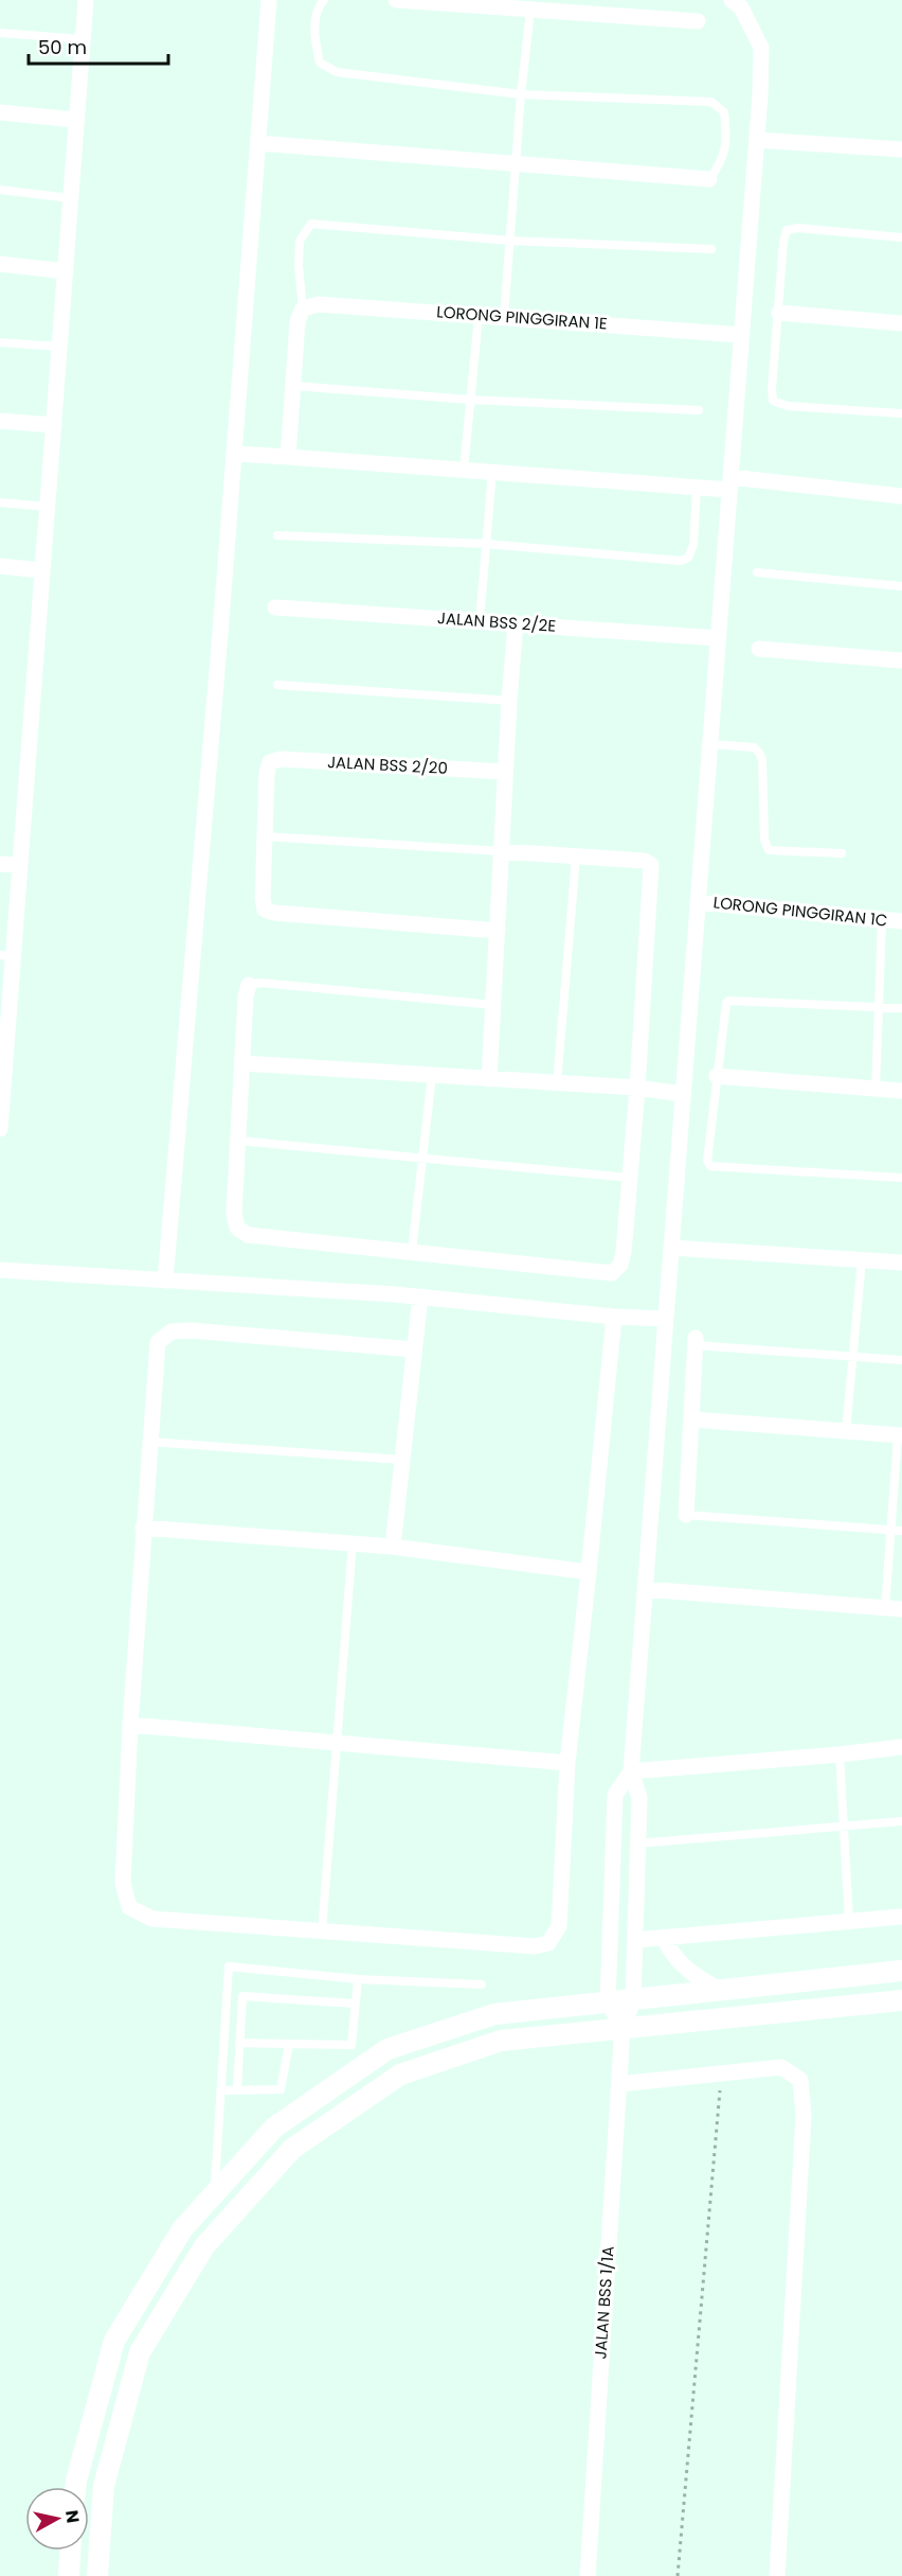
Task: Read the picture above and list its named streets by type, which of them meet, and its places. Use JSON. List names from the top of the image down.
{
  "streets": {
    "street": [
      "LORONG PINGGIRAN 1E",
      "JALAN BSS 2/2E",
      "JALAN BSS 2/20",
      "LORONG PINGGIRAN 1C",
      "JALAN BSS 1/1A"
    ]
  },
  "scale_bar": "50 m",
  "north": "right"
}
